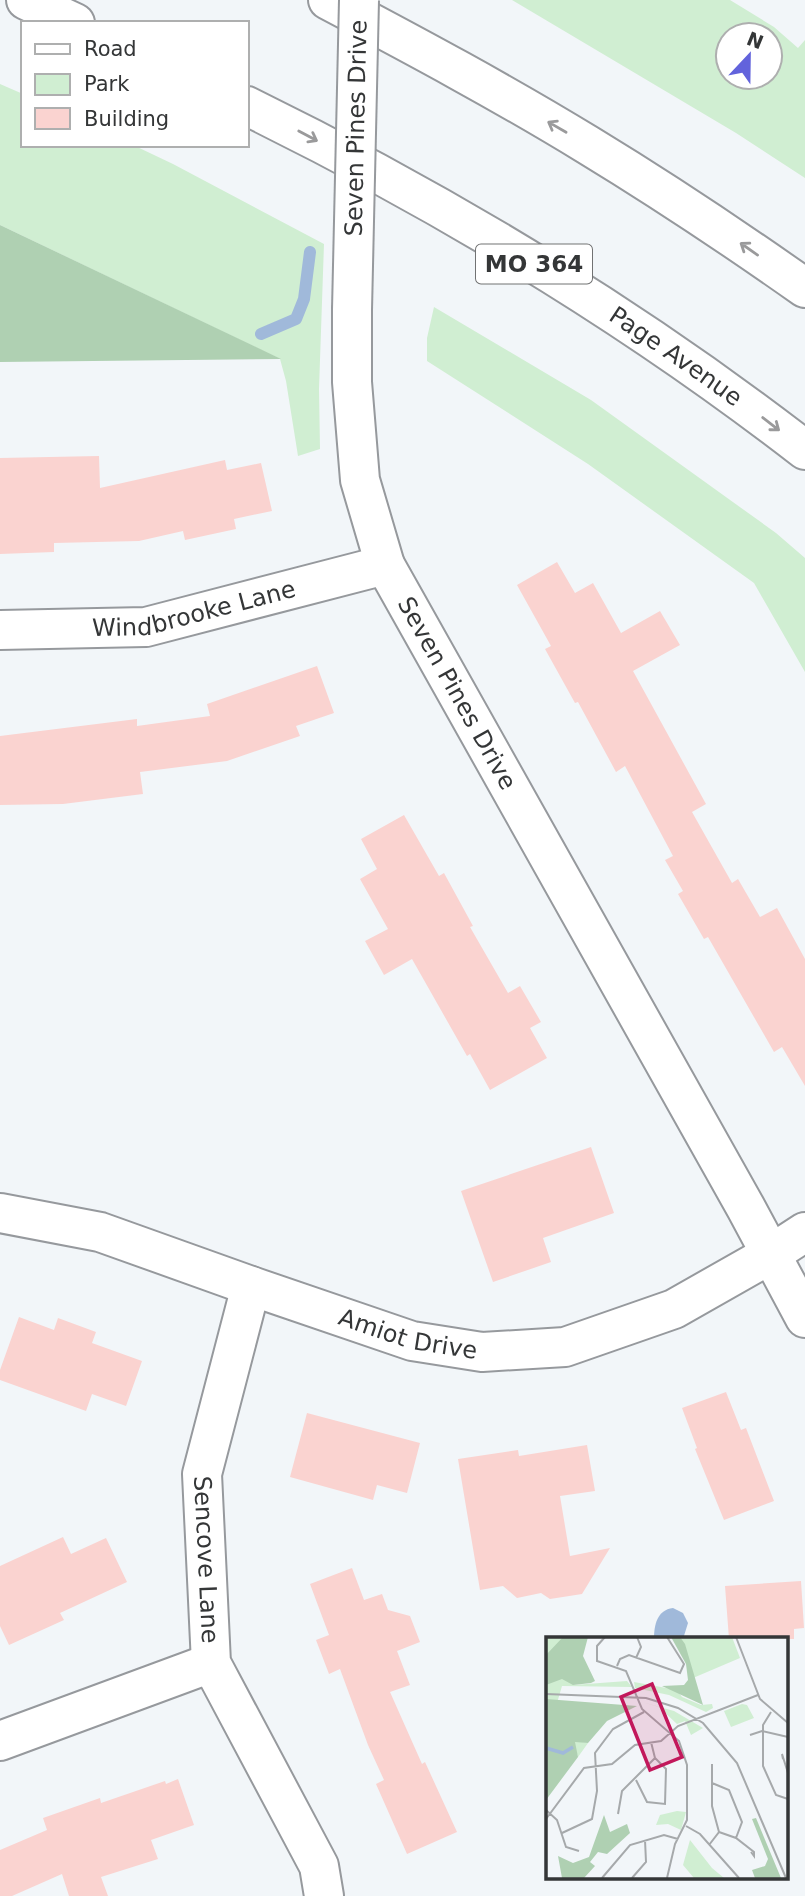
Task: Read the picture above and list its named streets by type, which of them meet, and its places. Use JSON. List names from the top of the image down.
{
  "streets": {
    "main road": [
      "Seven Pines Drive",
      "MO 364",
      "Page Avenue",
      "Windbrooke Lane",
      "Amiot Drive",
      "Sencove Lane"
    ]
  },
  "crossings": [
    ["Seven Pines Drive", "Windbrooke Lane"],
    ["Seven Pines Drive", "Amiot Drive"],
    ["Amiot Drive", "Sencove Lane"]
  ],
  "legend": ["Road", "Park", "Building"],
  "north": "top"
}
